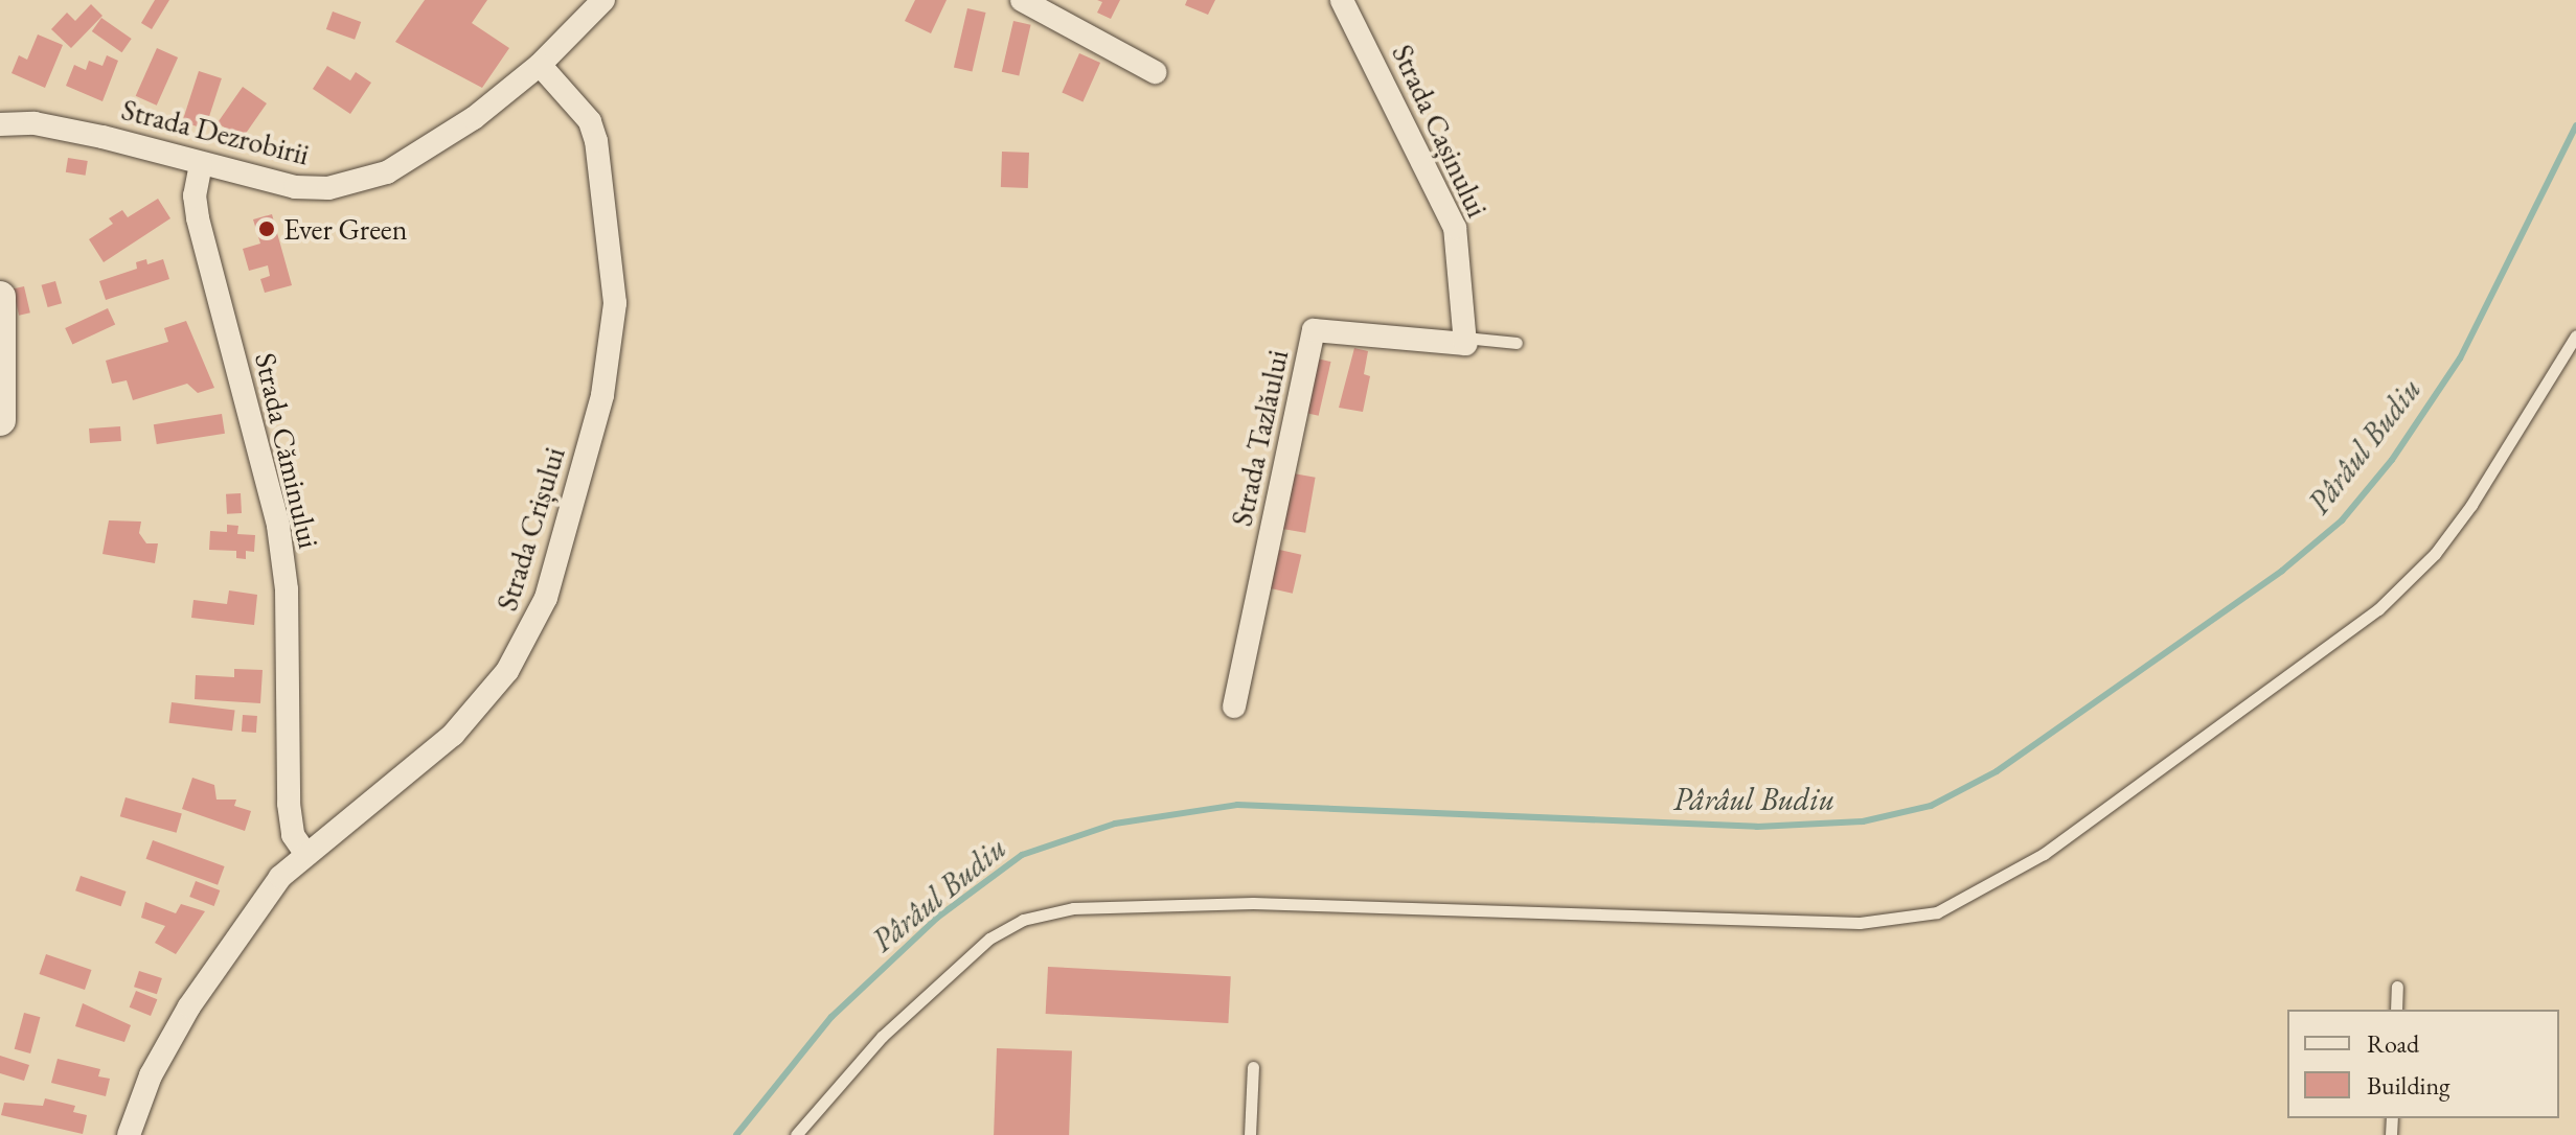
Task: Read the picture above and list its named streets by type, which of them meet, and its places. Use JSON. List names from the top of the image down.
{
  "streets": {
    "street": [
      "Strada Cașinului",
      "Strada Dezrobirii",
      "Strada Tazlăului",
      "Strada Căminului",
      "Strada Crișului"
    ]
  },
  "crossings": [
    ["Strada Cașinului", "Strada Tazlăului"],
    ["Strada Dezrobirii", "Strada Căminului"],
    ["Strada Dezrobirii", "Strada Crișului"],
    ["Strada Căminului", "Strada Crișului"]
  ],
  "water": ["Pârâul Budiu"],
  "places": ["Ever Green"],
  "legend": ["Road", "Building"]
}
